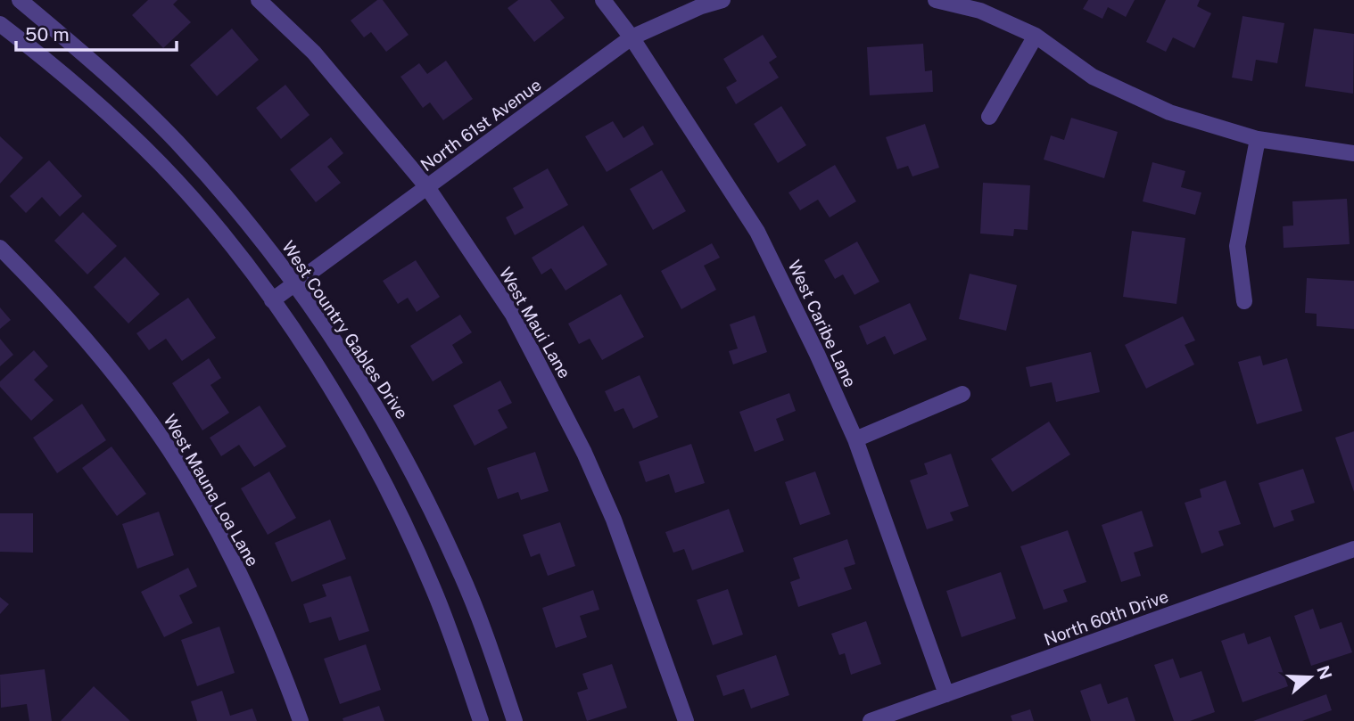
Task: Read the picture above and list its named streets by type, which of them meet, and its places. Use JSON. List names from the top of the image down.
{
  "streets": {
    "street": [
      "North 61st Avenue",
      "West Maui Lane",
      "West Caribe Lane",
      "West Country Gables Drive",
      "West Mauna Loa Lane",
      "North 60th Drive"
    ]
  },
  "crossings": [
    ["North 61st Avenue", "West Maui Lane"],
    ["North 61st Avenue", "West Caribe Lane"],
    ["North 61st Avenue", "West Country Gables Drive"],
    ["West Caribe Lane", "North 60th Drive"]
  ],
  "scale_bar": "50 m",
  "north": "right"
}
